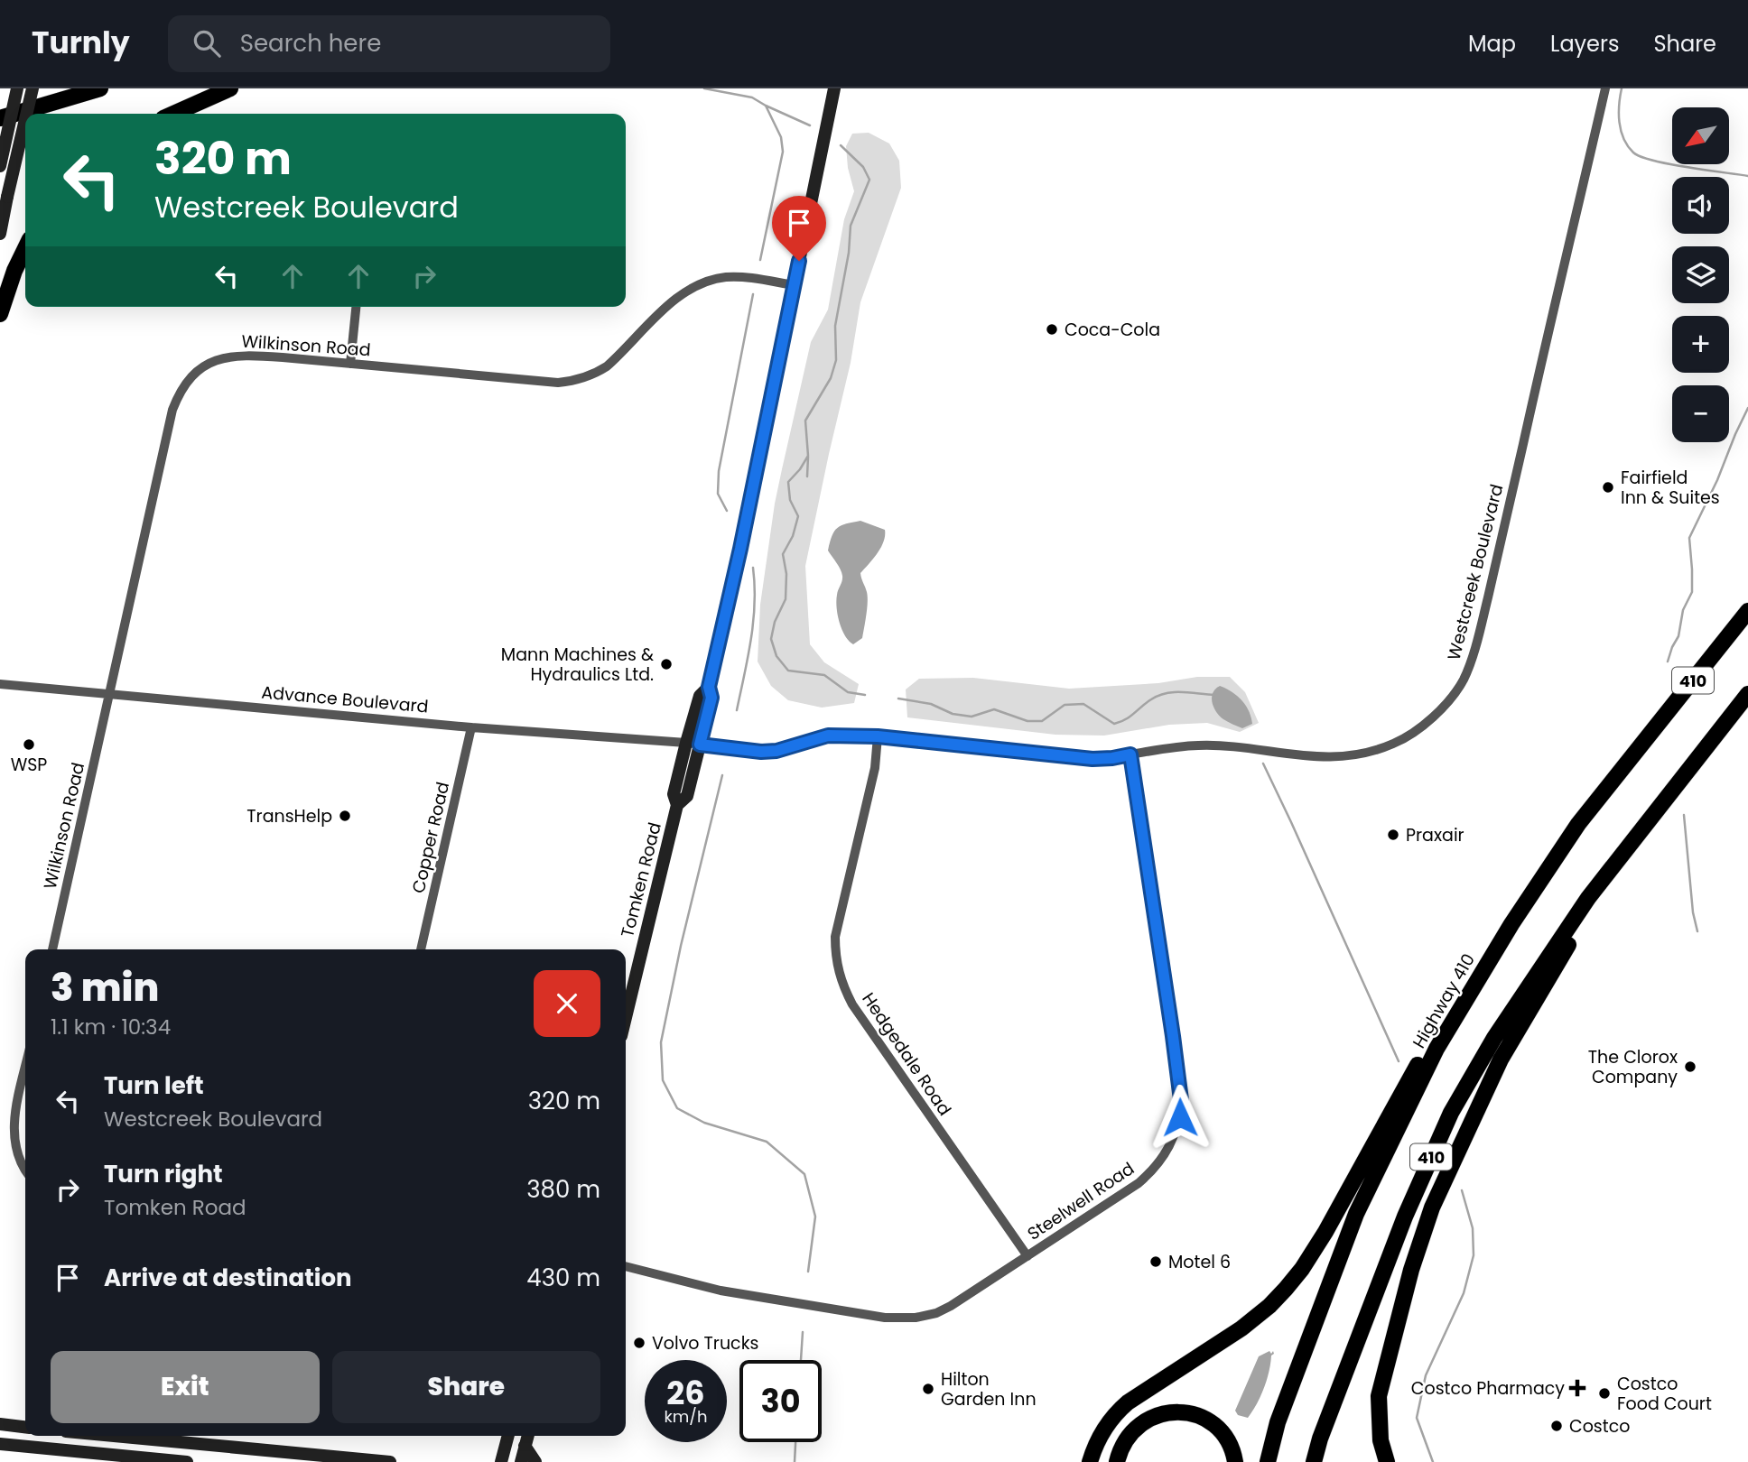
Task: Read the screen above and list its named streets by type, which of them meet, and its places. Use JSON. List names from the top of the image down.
{
  "streets": {
    "highway": ["410", "Highway 410"],
    "main road": ["Tomken Road"],
    "street": [
      "Wilkinson Road",
      "Westcreek Boulevard",
      "Advance Boulevard",
      "Copper Road",
      "Hedgedale Road",
      "Steelwell Road"
    ]
  },
  "crossings": [
    ["Wilkinson Road", "Advance Boulevard"],
    ["Wilkinson Road", "Tomken Road"],
    ["Westcreek Boulevard", "Advance Boulevard"],
    ["Westcreek Boulevard", "Tomken Road"],
    ["Westcreek Boulevard", "Hedgedale Road"],
    ["Westcreek Boulevard", "Steelwell Road"],
    ["Advance Boulevard", "Copper Road"],
    ["Advance Boulevard", "Tomken Road"],
    ["Hedgedale Road", "Steelwell Road"]
  ],
  "places": {
    "other": [
      "Coca-Cola",
      "Fairfield Inn & Suites",
      "Mann Machines & Hydraulics Ltd.",
      "WSP",
      "TransHelp",
      "Praxair",
      "The Clorox Company",
      "Motel 6",
      "Volvo Trucks",
      "Hilton Garden Inn",
      "Costco Food Court",
      "Costco"
    ],
    "health": ["Costco Pharmacy"]
  },
  "north": "bottom left",
  "page": {
    "header": "Turnly",
    "search": "Search here",
    "nav": ["Map", "Layers", "Share"],
    "map_buttons": ["+", "−"],
    "turn": ["320 m", "Westcreek Boulevard"],
    "heading": ["3 min", "1.1 km · 10:34"],
    "list": [
      {
        "name": "Turn left",
        "note": "Westcreek Boulevard",
        "value": "320 m"
      },
      {
        "name": "Turn right",
        "note": "Tomken Road",
        "value": "380 m"
      },
      {
        "name": "Arrive at destination",
        "value": "430 m"
      }
    ],
    "buttons": ["Exit", "Share"],
    "speed": "26 km/h",
    "limit": "30"
  }
}
